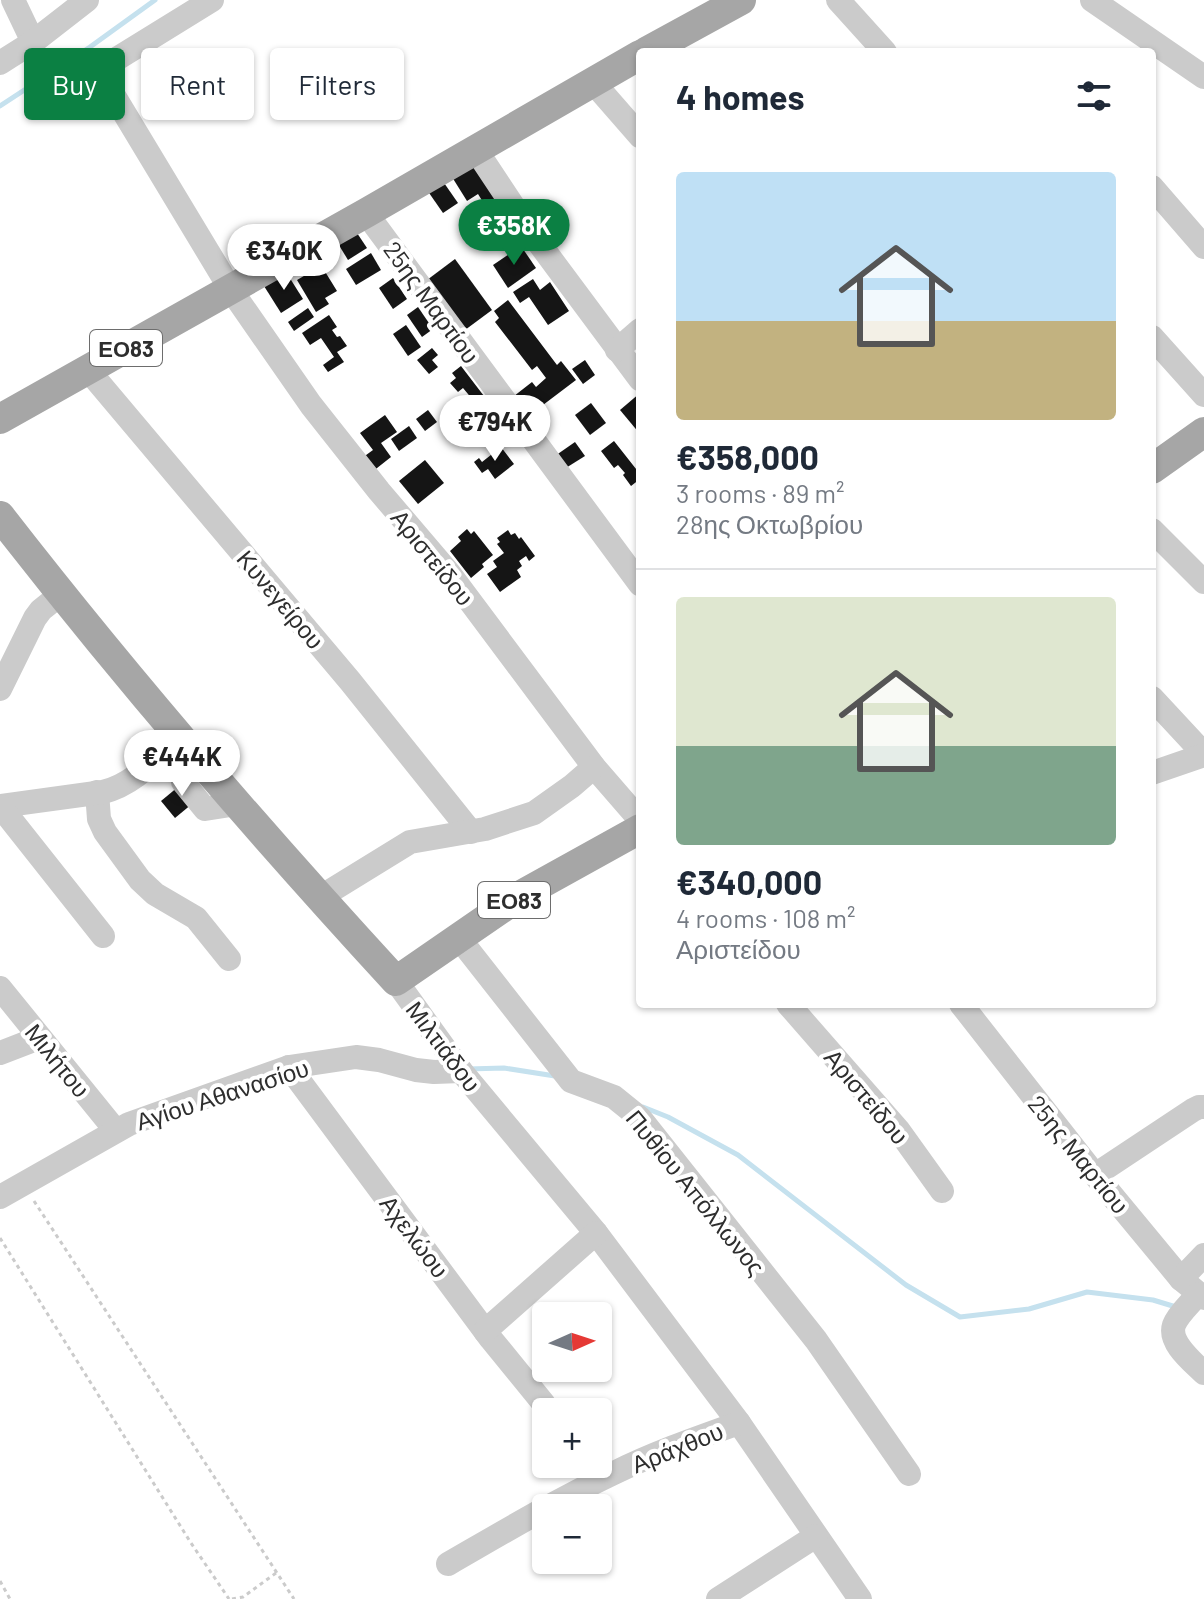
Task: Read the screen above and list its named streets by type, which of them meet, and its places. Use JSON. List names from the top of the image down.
{
  "streets": {
    "main road": ["ΕΟ83", "Μιλτιάδου"],
    "street": [
      "25ης Μαρτίου",
      "Αριστείδου",
      "Κυνεγείρου",
      "Μιλήτου",
      "Αγίου Αθανασίου",
      "Πυθίου Απόλλωνος",
      "Αχελώου",
      "Αράχθου"
    ]
  },
  "crossings": [
    ["25ης Μαρτίου", "ΕΟ83"],
    ["ΕΟ83", "Αριστείδου"],
    ["ΕΟ83", "Κυνεγείρου"],
    ["ΕΟ83", "Μιλτιάδου"],
    ["ΕΟ83", "Πυθίου Απόλλωνος"],
    ["Μιλτιάδου", "Αγίου Αθανασίου"],
    ["Μιλτιάδου", "Αράχθου"],
    ["Μιλήτου", "Αγίου Αθανασίου"],
    ["Αγίου Αθανασίου", "Αχελώου"]
  ],
  "north": "right",
  "page": {
    "chip": ["Buy", "Rent", "Filters"],
    "heading": "4 homes",
    "list": [
      {
        "name": "€358,000",
        "note": "3 rooms · 89 m² · 28ης Οκτωβρίου"
      },
      {
        "name": "€340,000",
        "note": "4 rooms · 108 m² · Αριστείδου"
      }
    ],
    "price": [
      "€358K",
      "€340K",
      "€794K",
      "€444K"
    ],
    "map_buttons": ["+", "−"]
  }
}
